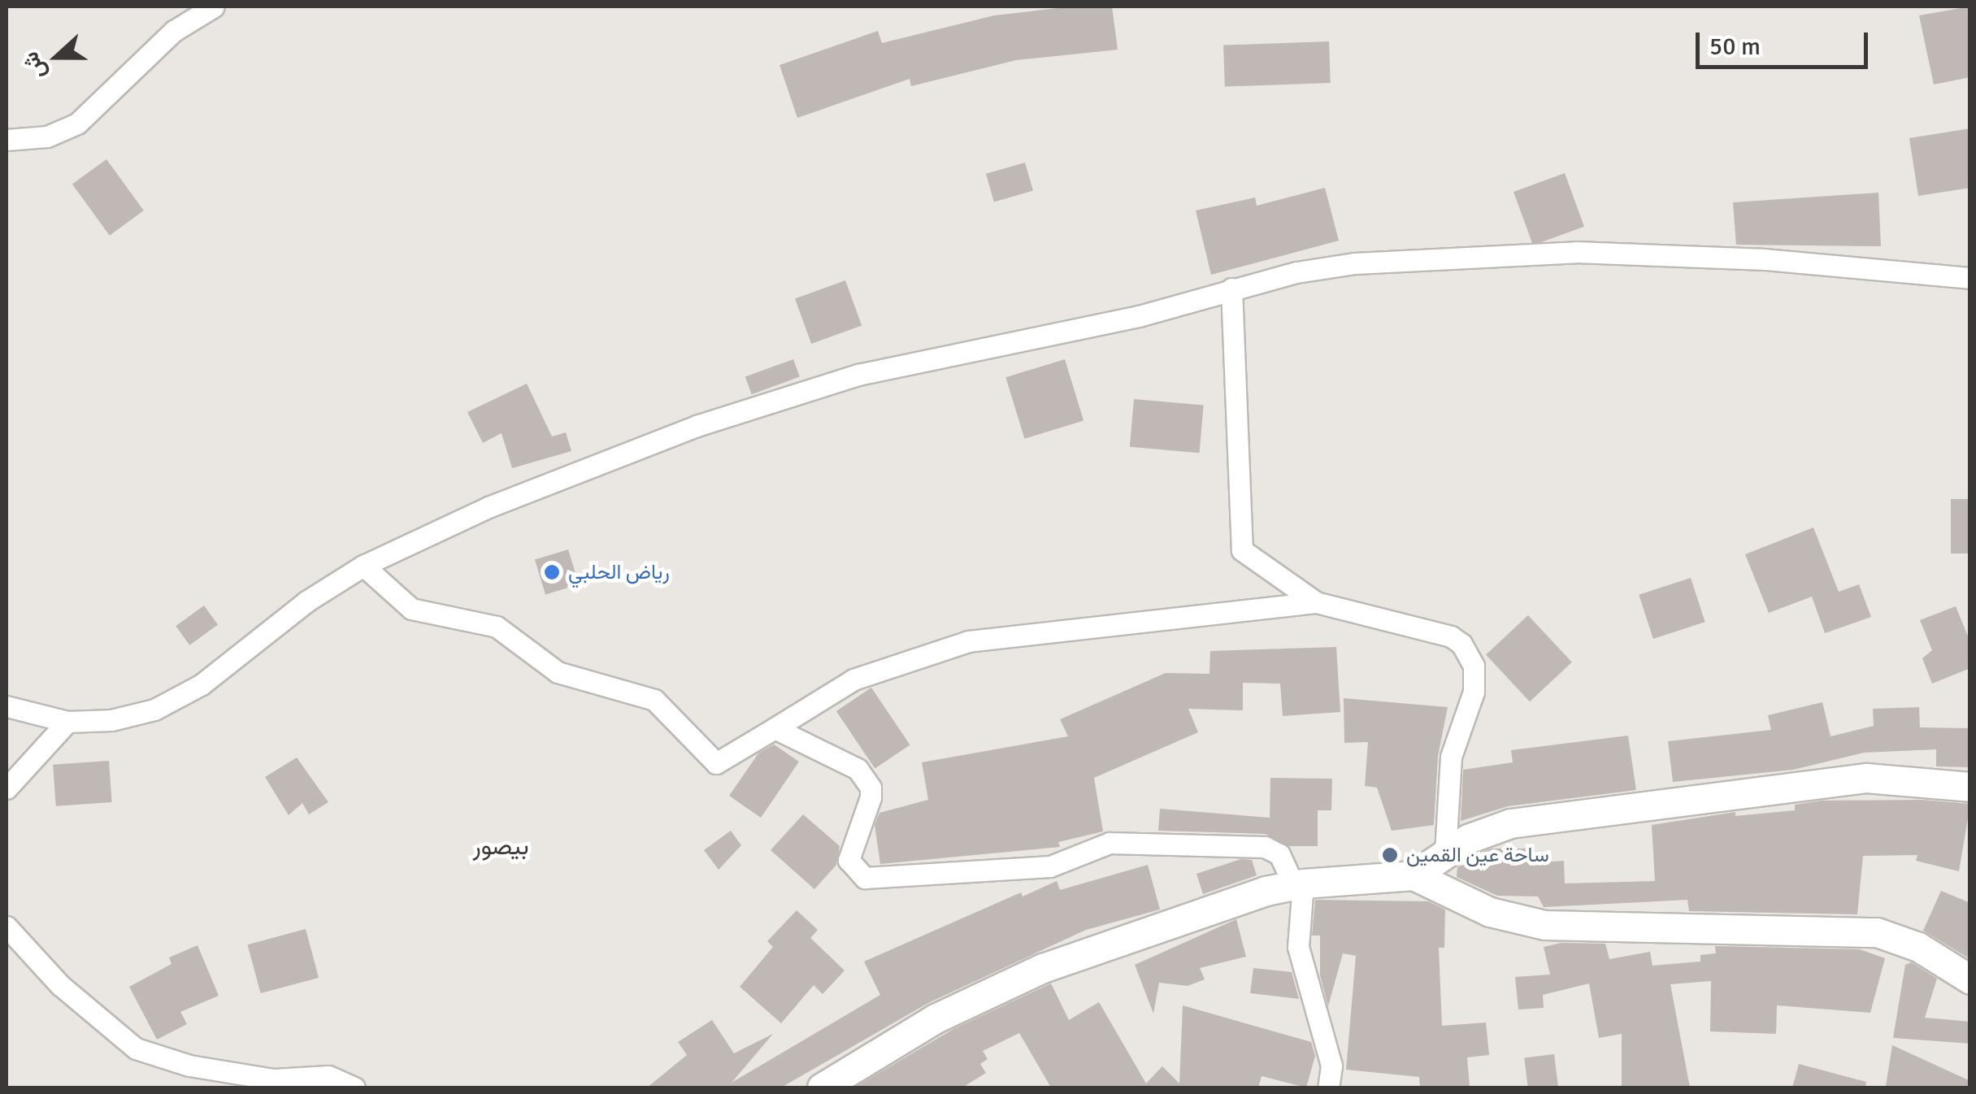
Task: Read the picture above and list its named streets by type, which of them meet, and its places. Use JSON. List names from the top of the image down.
{
  "districts": ["بيصور"],
  "places": ["رياض الحلبي", "ساحة عين القمين"],
  "scale_bar": "50 m",
  "north": "left"
}
